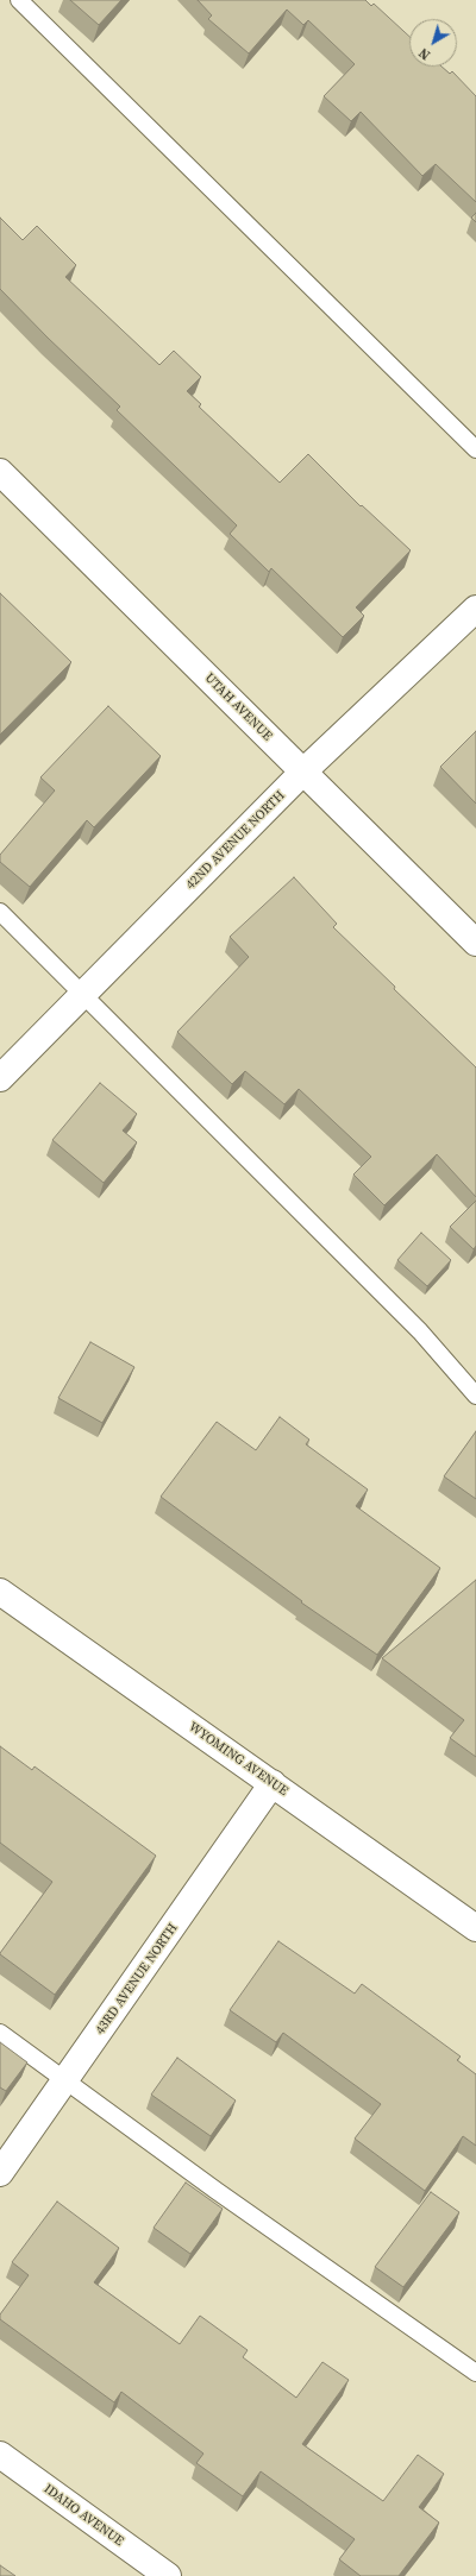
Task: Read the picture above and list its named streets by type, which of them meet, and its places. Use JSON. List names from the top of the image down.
{
  "streets": {
    "street": [
      "UTAH AVENUE",
      "42ND AVENUE NORTH",
      "WYOMING AVENUE",
      "43RD AVENUE NORTH",
      "IDAHO AVENUE"
    ]
  },
  "crossings": [
    ["UTAH AVENUE", "42ND AVENUE NORTH"],
    ["WYOMING AVENUE", "43RD AVENUE NORTH"]
  ],
  "north": "bottom left"
}
